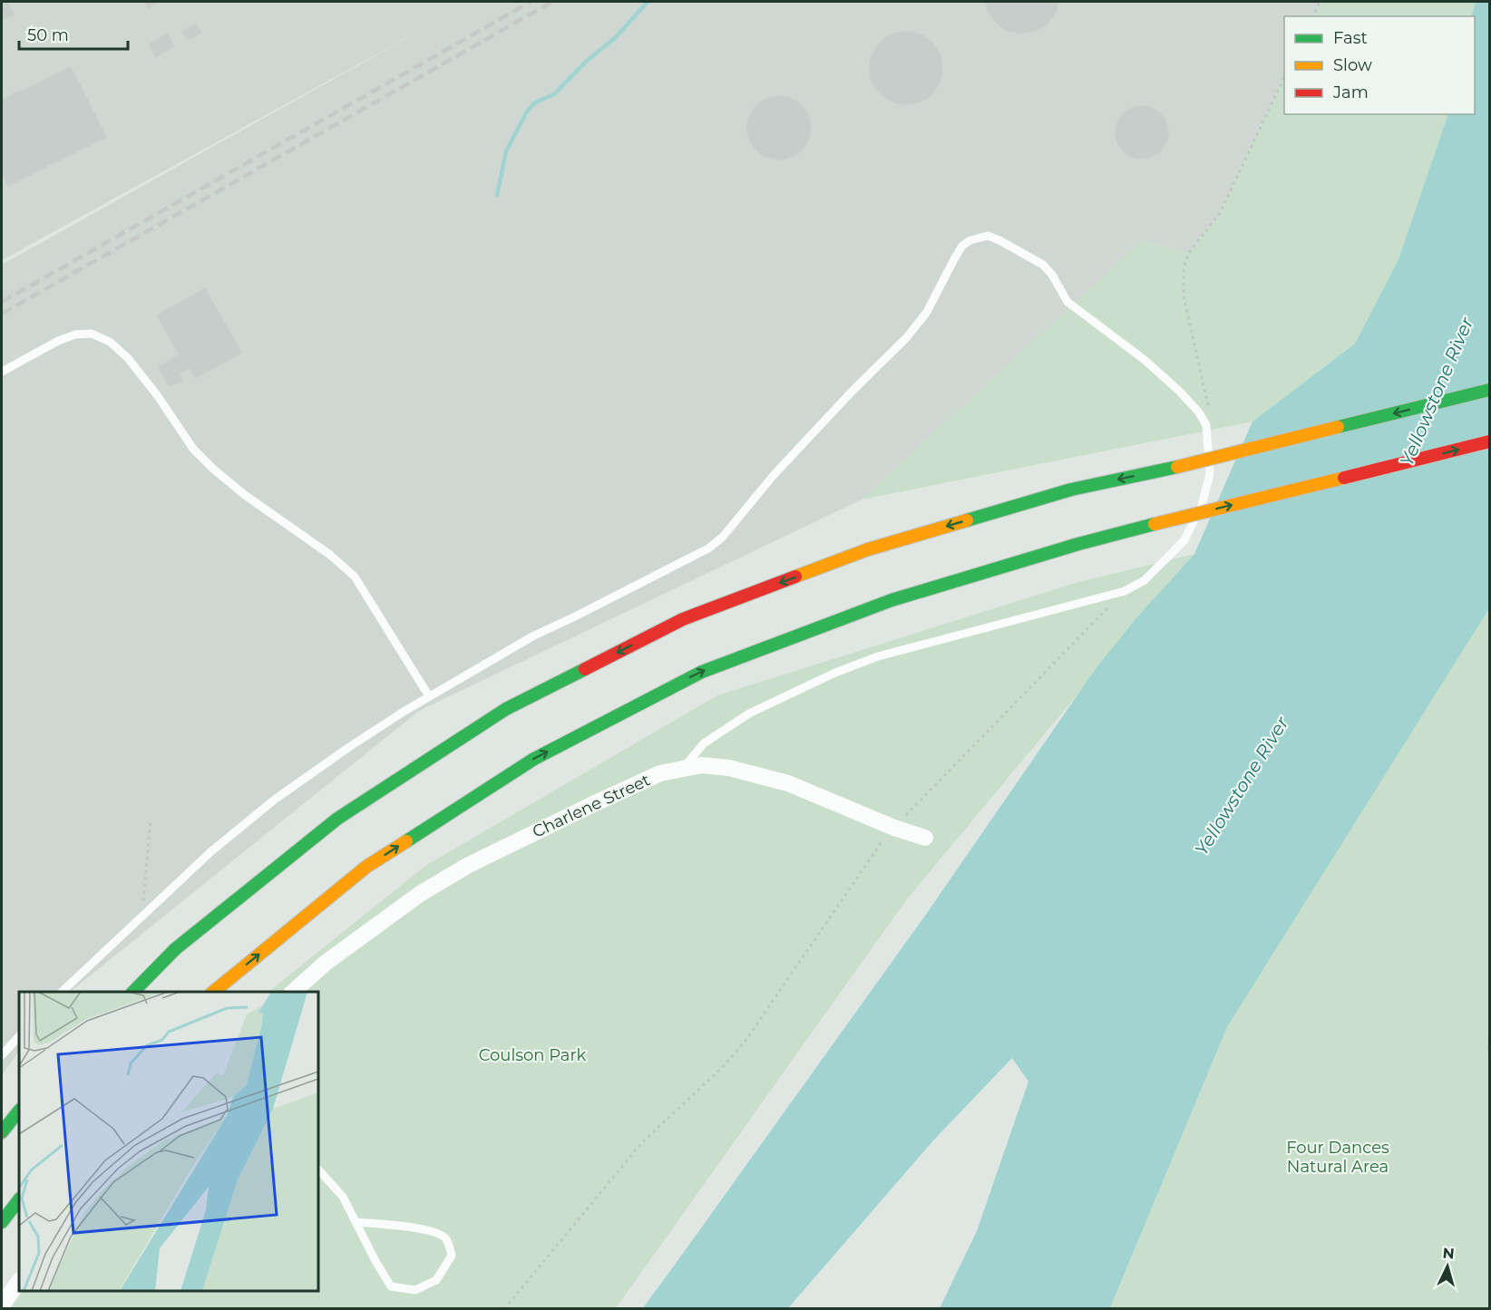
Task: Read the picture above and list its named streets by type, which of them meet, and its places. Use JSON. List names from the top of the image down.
{
  "streets": {
    "street": ["Charlene Street"]
  },
  "water": ["Yellowstone River"],
  "parks": ["Coulson Park", "Four Dances Natural Area"],
  "legend": ["Fast", "Slow", "Jam"],
  "scale_bar": "50 m",
  "north": "top"
}
